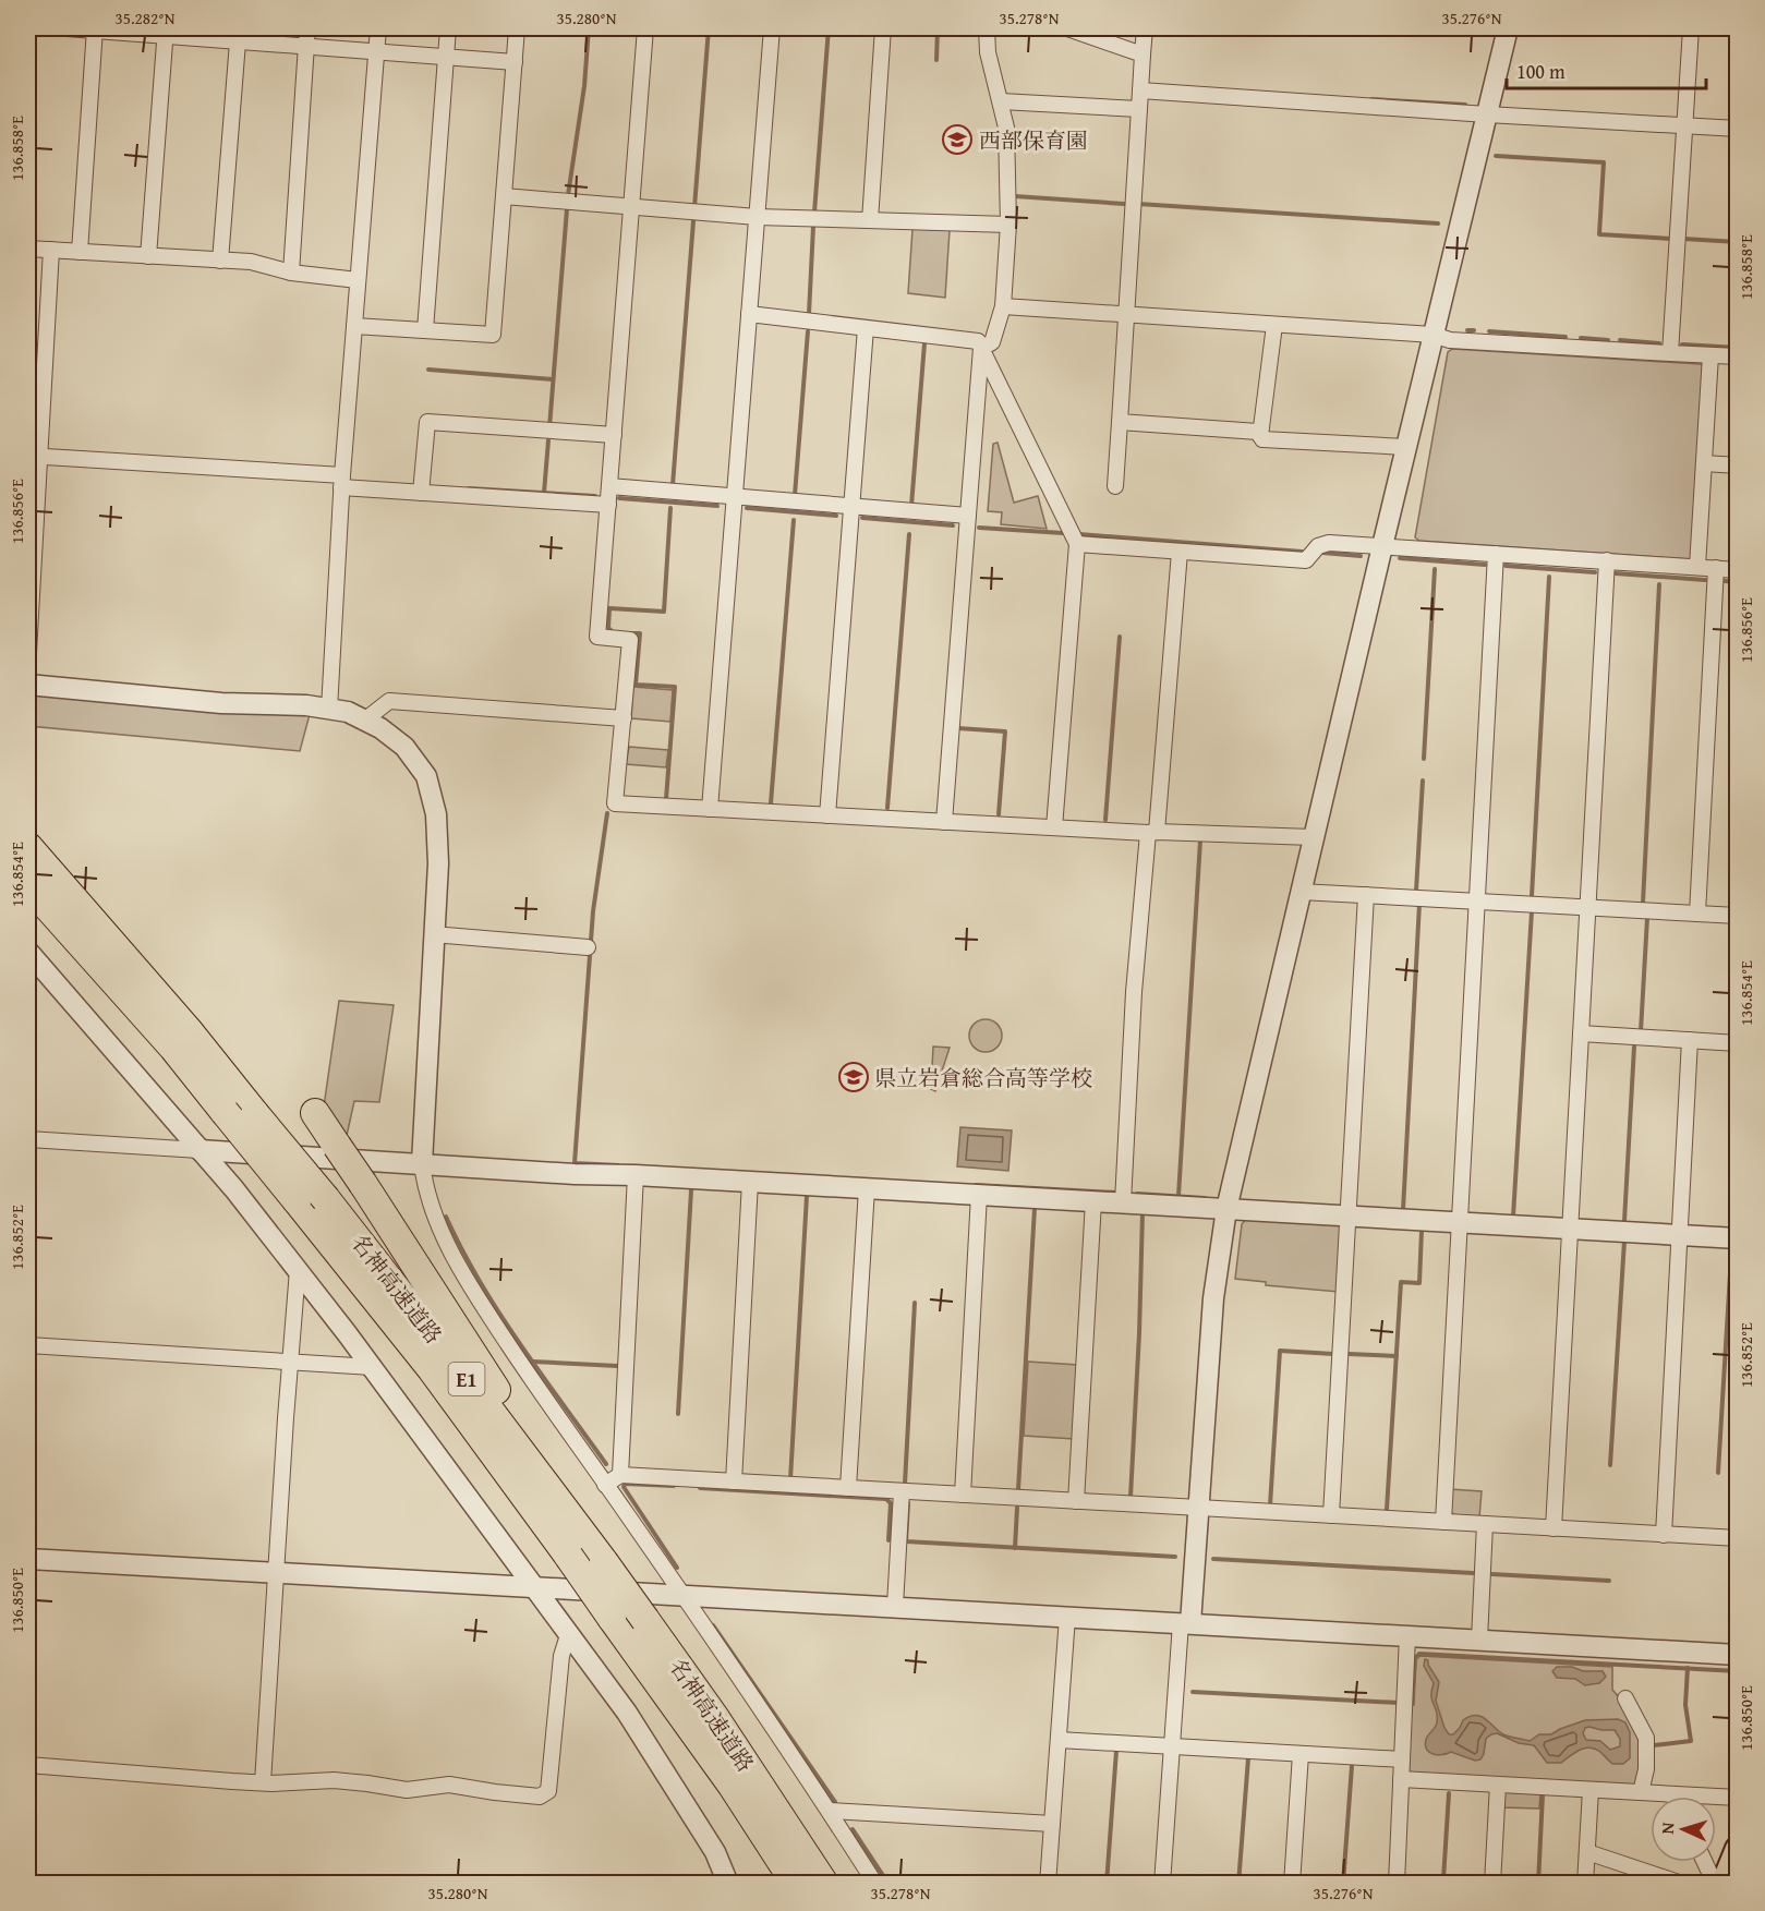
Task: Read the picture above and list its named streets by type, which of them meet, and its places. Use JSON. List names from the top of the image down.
{
  "streets": {
    "highway": ["名神高速道路", "E1"]
  },
  "places": {
    "school or university": ["西部保育園", "県立岩倉総合高等学校"]
  },
  "scale_bar": "100 m",
  "north": "left",
  "coordinates": [
    "35.282°N",
    "35.280°N",
    "35.278°N",
    "35.276°N",
    "136.858°E",
    "136.856°E",
    "136.854°E",
    "136.852°E",
    "136.850°E"
  ]
}
